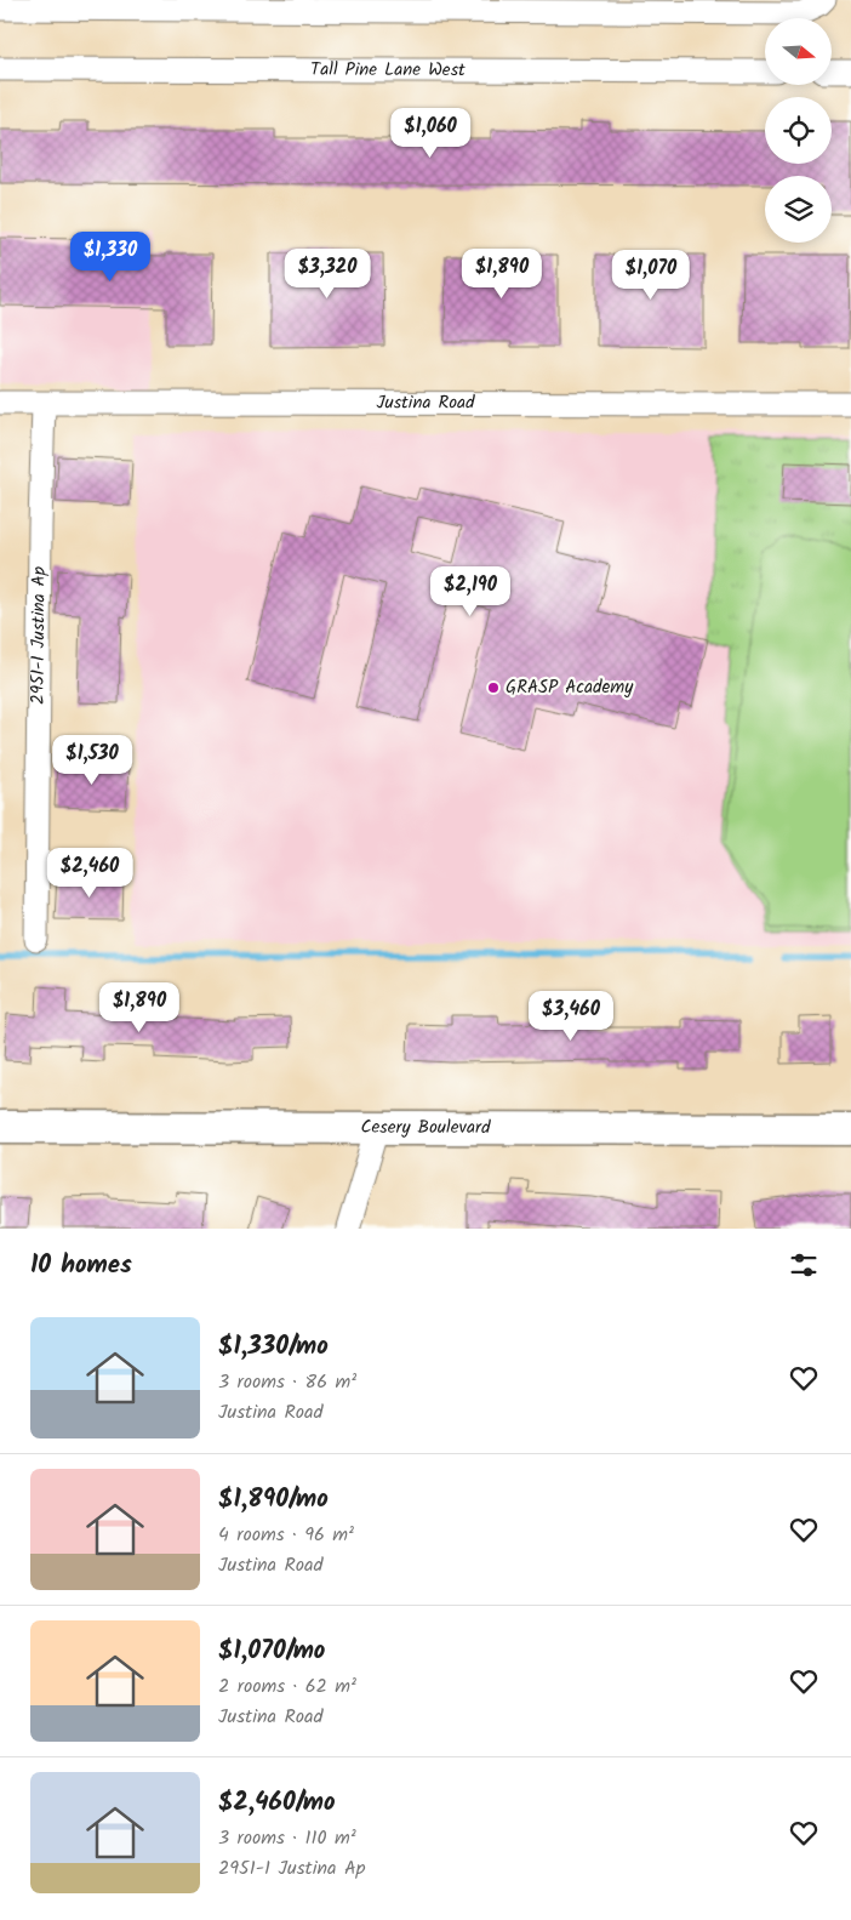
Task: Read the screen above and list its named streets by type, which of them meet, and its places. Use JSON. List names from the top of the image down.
{
  "streets": {
    "main road": ["Cesery Boulevard"],
    "street": ["Tall Pine Lane West", "Justina Road", "2951-1 Justina Ap"]
  },
  "crossings": [
    ["Justina Road", "2951-1 Justina Ap"]
  ],
  "places": ["GRASP Academy"],
  "north": "right",
  "page": {
    "price": [
      "$1,060",
      "$1,330",
      "$3,320",
      "$1,890",
      "$1,070",
      "$2,190",
      "$1,530",
      "$2,460",
      "$1,890",
      "$3,460"
    ],
    "heading": "10 homes",
    "list": [
      {
        "name": "$1,330/mo",
        "note": "3 rooms · 86 m² · Justina Road"
      },
      {
        "name": "$1,890/mo",
        "note": "4 rooms · 96 m² · Justina Road"
      },
      {
        "name": "$1,070/mo",
        "note": "2 rooms · 62 m² · Justina Road"
      },
      {
        "name": "$2,460/mo",
        "note": "3 rooms · 110 m² · 2951-1 Justina Ap"
      }
    ]
  }
}
